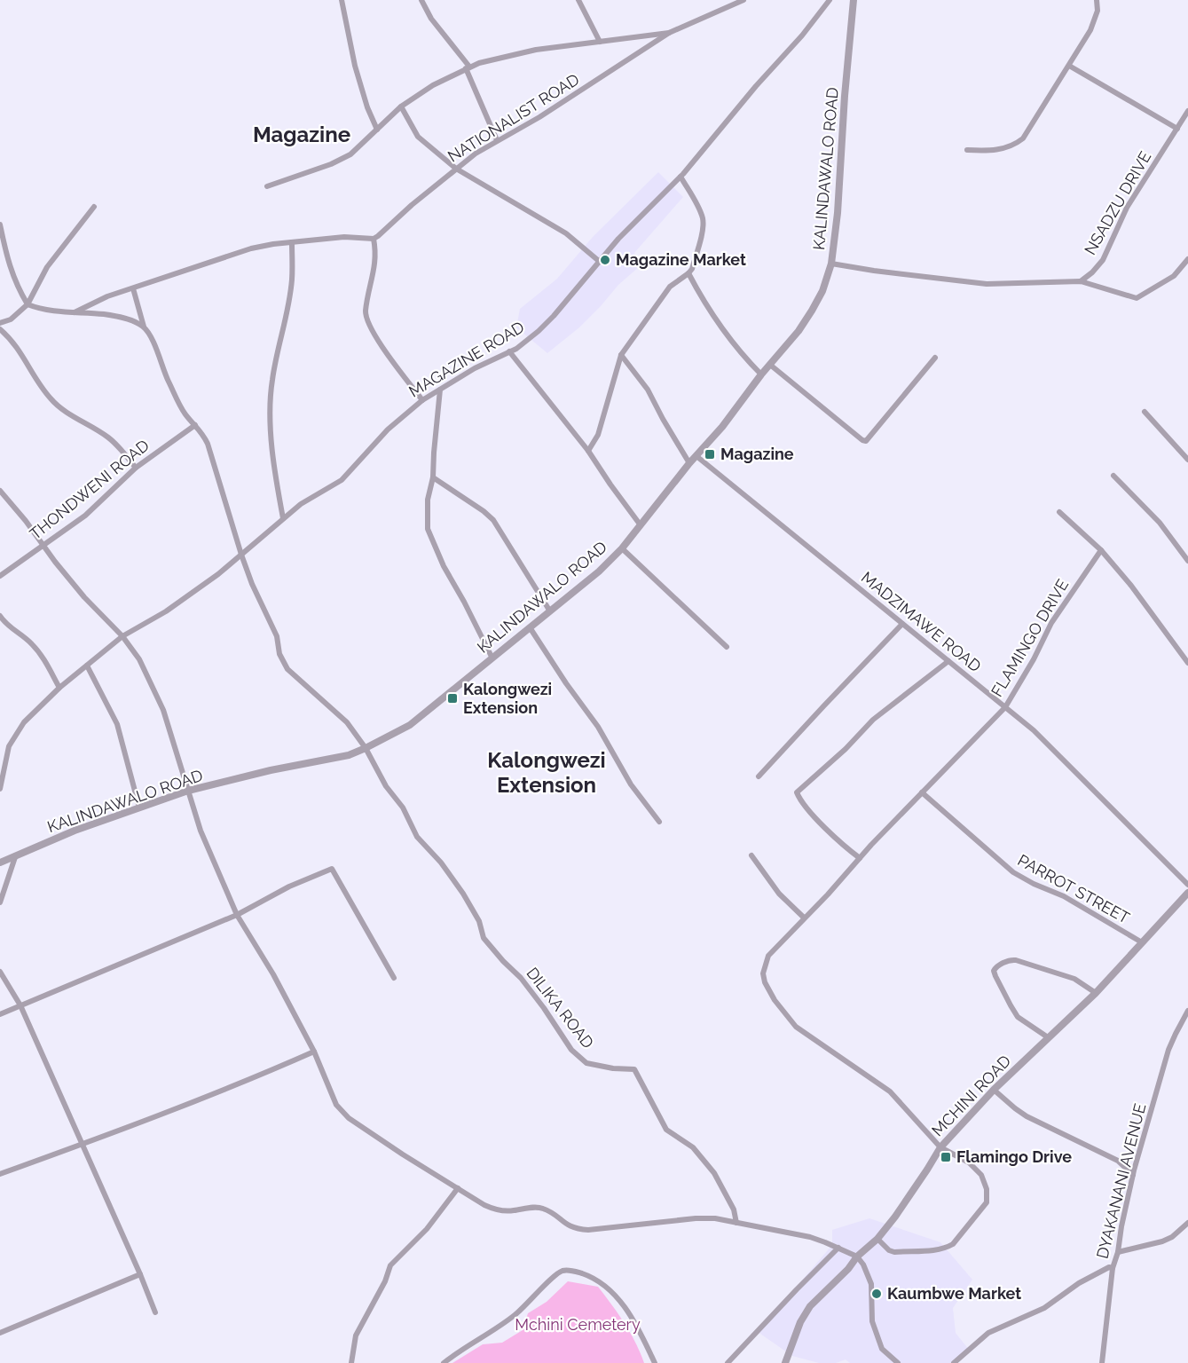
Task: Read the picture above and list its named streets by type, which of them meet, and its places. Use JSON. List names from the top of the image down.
{
  "streets": {
    "street": [
      "NATIONALIST ROAD",
      "KALINDAWALO ROAD",
      "NSADZU DRIVE",
      "MAGAZINE ROAD",
      "THONDWENI ROAD",
      "MADZIMAWE ROAD",
      "FLAMINGO DRIVE",
      "PARROT STREET",
      "DILIKA ROAD",
      "MCHINI ROAD",
      "DYAKANANI AVENUE"
    ]
  },
  "crossings": [
    ["KALINDAWALO ROAD", "MADZIMAWE ROAD"],
    ["KALINDAWALO ROAD", "DILIKA ROAD"],
    ["MADZIMAWE ROAD", "FLAMINGO DRIVE"],
    ["FLAMINGO DRIVE", "PARROT STREET"],
    ["FLAMINGO DRIVE", "MCHINI ROAD"],
    ["PARROT STREET", "MCHINI ROAD"]
  ],
  "districts": ["Magazine", "Kalongwezi Extension"],
  "parks": ["Mchini Cemetery"],
  "places": {
    "other": ["Magazine Market", "Kaumbwe Market"],
    "transit": ["Magazine", "Kalongwezi Extension", "Flamingo Drive"]
  }
}
